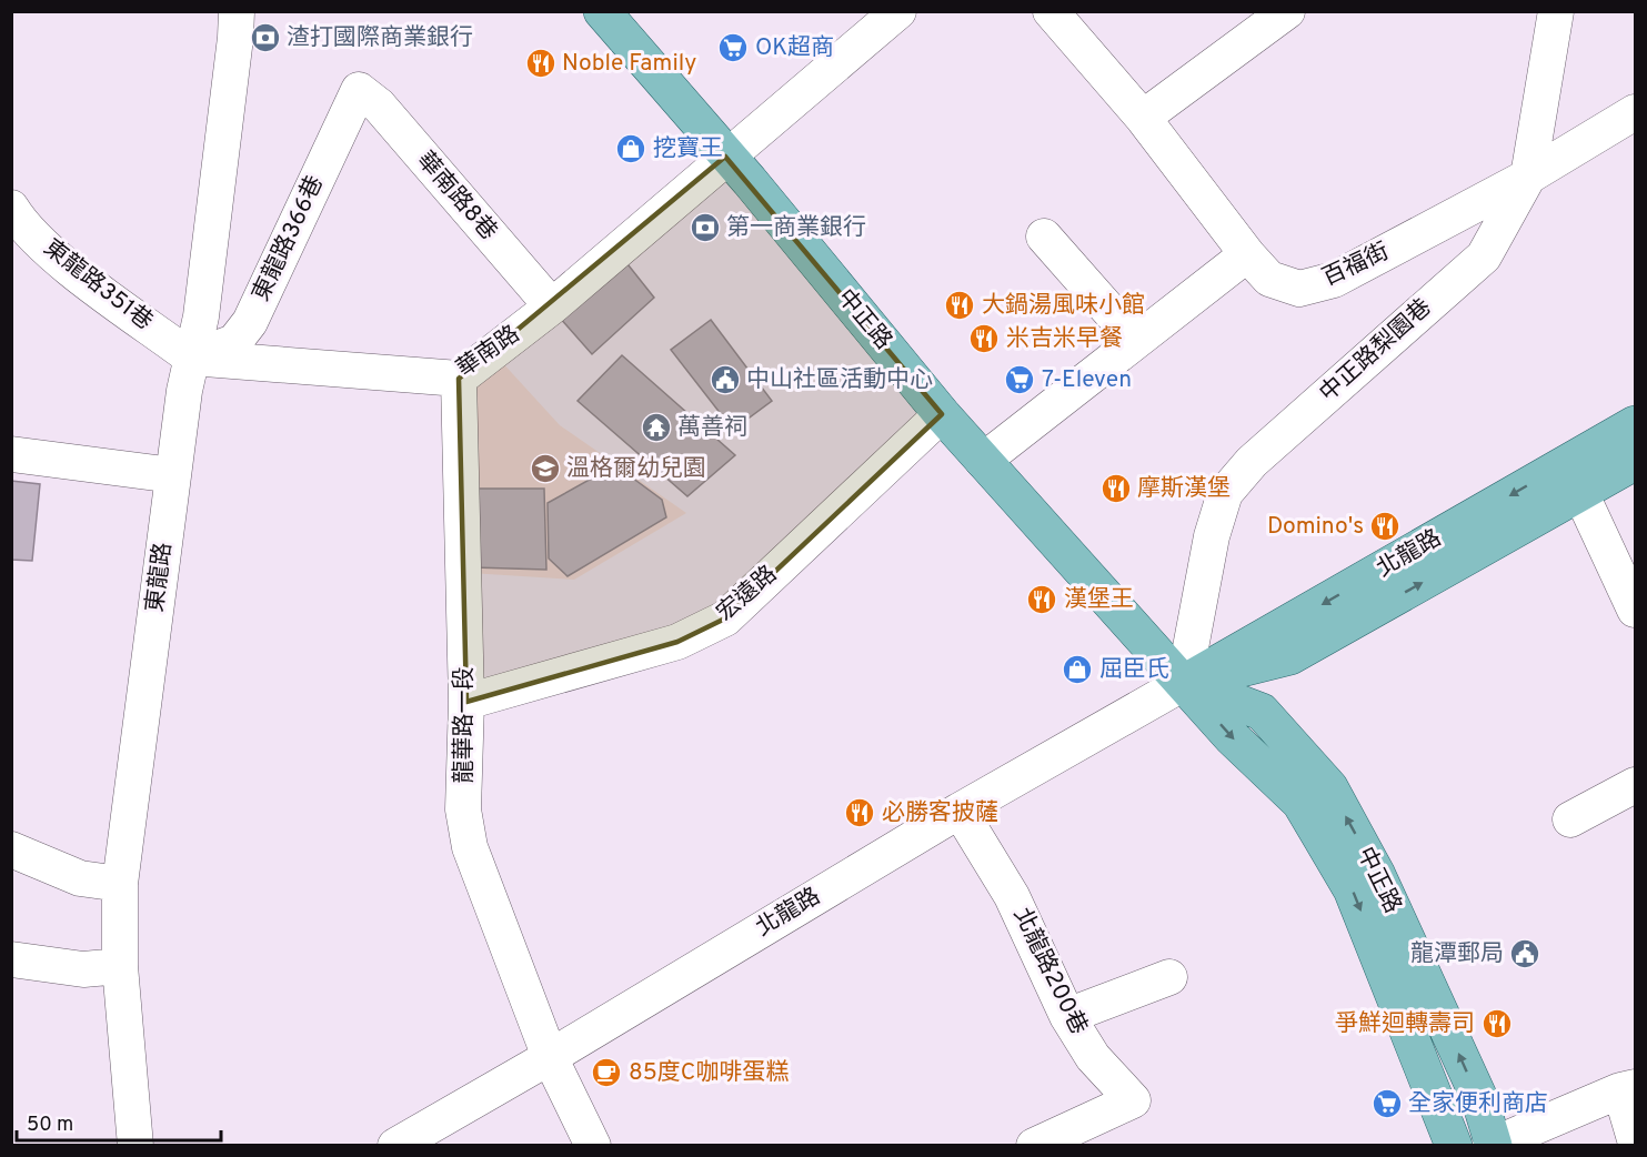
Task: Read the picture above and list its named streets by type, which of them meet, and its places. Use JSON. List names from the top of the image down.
{
  "streets": {
    "main road": ["中正路", "北龍路"],
    "street": [
      "華南路8巷",
      "東龍路366巷",
      "百福街",
      "東龍路351巷",
      "中正路梨園巷",
      "華南路",
      "東龍路",
      "宏遠路",
      "龍華路一段",
      "北龍路200巷"
    ]
  },
  "crossings": [
    ["華南路8巷", "東龍路366巷"],
    ["華南路8巷", "華南路"],
    ["東龍路366巷", "東龍路351巷"],
    ["東龍路366巷", "華南路"],
    ["東龍路366巷", "東龍路"],
    ["百福街", "中正路梨園巷"],
    ["東龍路351巷", "華南路"],
    ["東龍路351巷", "東龍路"],
    ["中正路", "中正路梨園巷"],
    ["中正路", "華南路"],
    ["中正路", "北龍路"],
    ["中正路", "宏遠路"],
    ["中正路梨園巷", "北龍路"],
    ["華南路", "東龍路"],
    ["華南路", "龍華路一段"],
    ["北龍路", "龍華路一段"],
    ["北龍路", "北龍路200巷"],
    ["宏遠路", "龍華路一段"]
  ],
  "places": {
    "bank": ["渣打國際商業銀行", "第一商業銀行"],
    "supermarket": ["OK超商", "7-Eleven", "全家便利商店"],
    "restaurant": [
      "Noble Family",
      "大鍋湯風味小館",
      "米吉米早餐",
      "摩斯漢堡",
      "Domino's",
      "漢堡王",
      "必勝客披薩",
      "爭鮮迴轉壽司"
    ],
    "shop": ["挖寶王", "屈臣氏"],
    "public building": ["中山社區活動中心", "龍潭郵局"],
    "temple": ["萬善祠"],
    "school or university": ["溫格爾幼兒園"],
    "cafe": ["85度C咖啡蛋糕"]
  },
  "scale_bar": "50 m"
}
